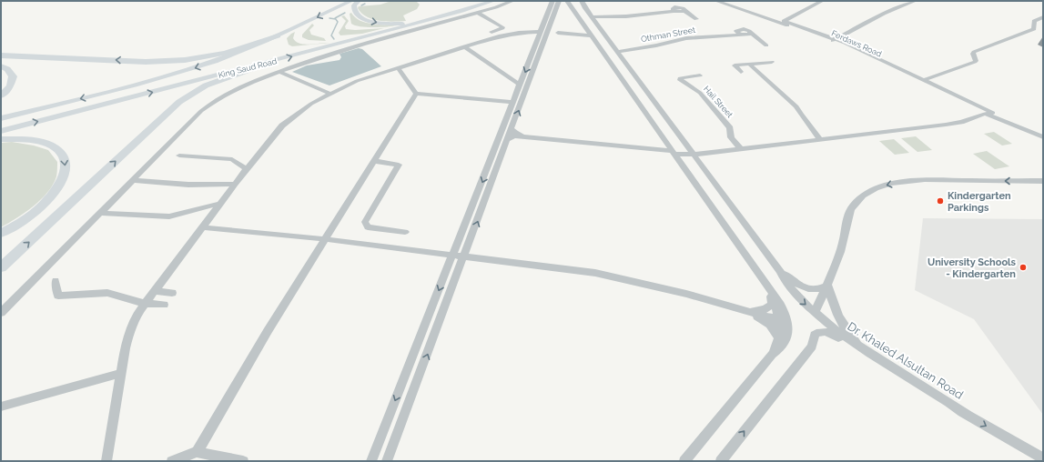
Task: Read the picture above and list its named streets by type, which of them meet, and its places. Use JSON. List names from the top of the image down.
{
  "streets": {
    "main road": ["King Saud Road"],
    "street": [
      "Othman Street",
      "Ferdaws Road",
      "Hail Street",
      "Dr. Khaled Alsultan Road"
    ]
  },
  "places": ["Kindergarten Parkings", "University Schools - Kindergarten"]
}
